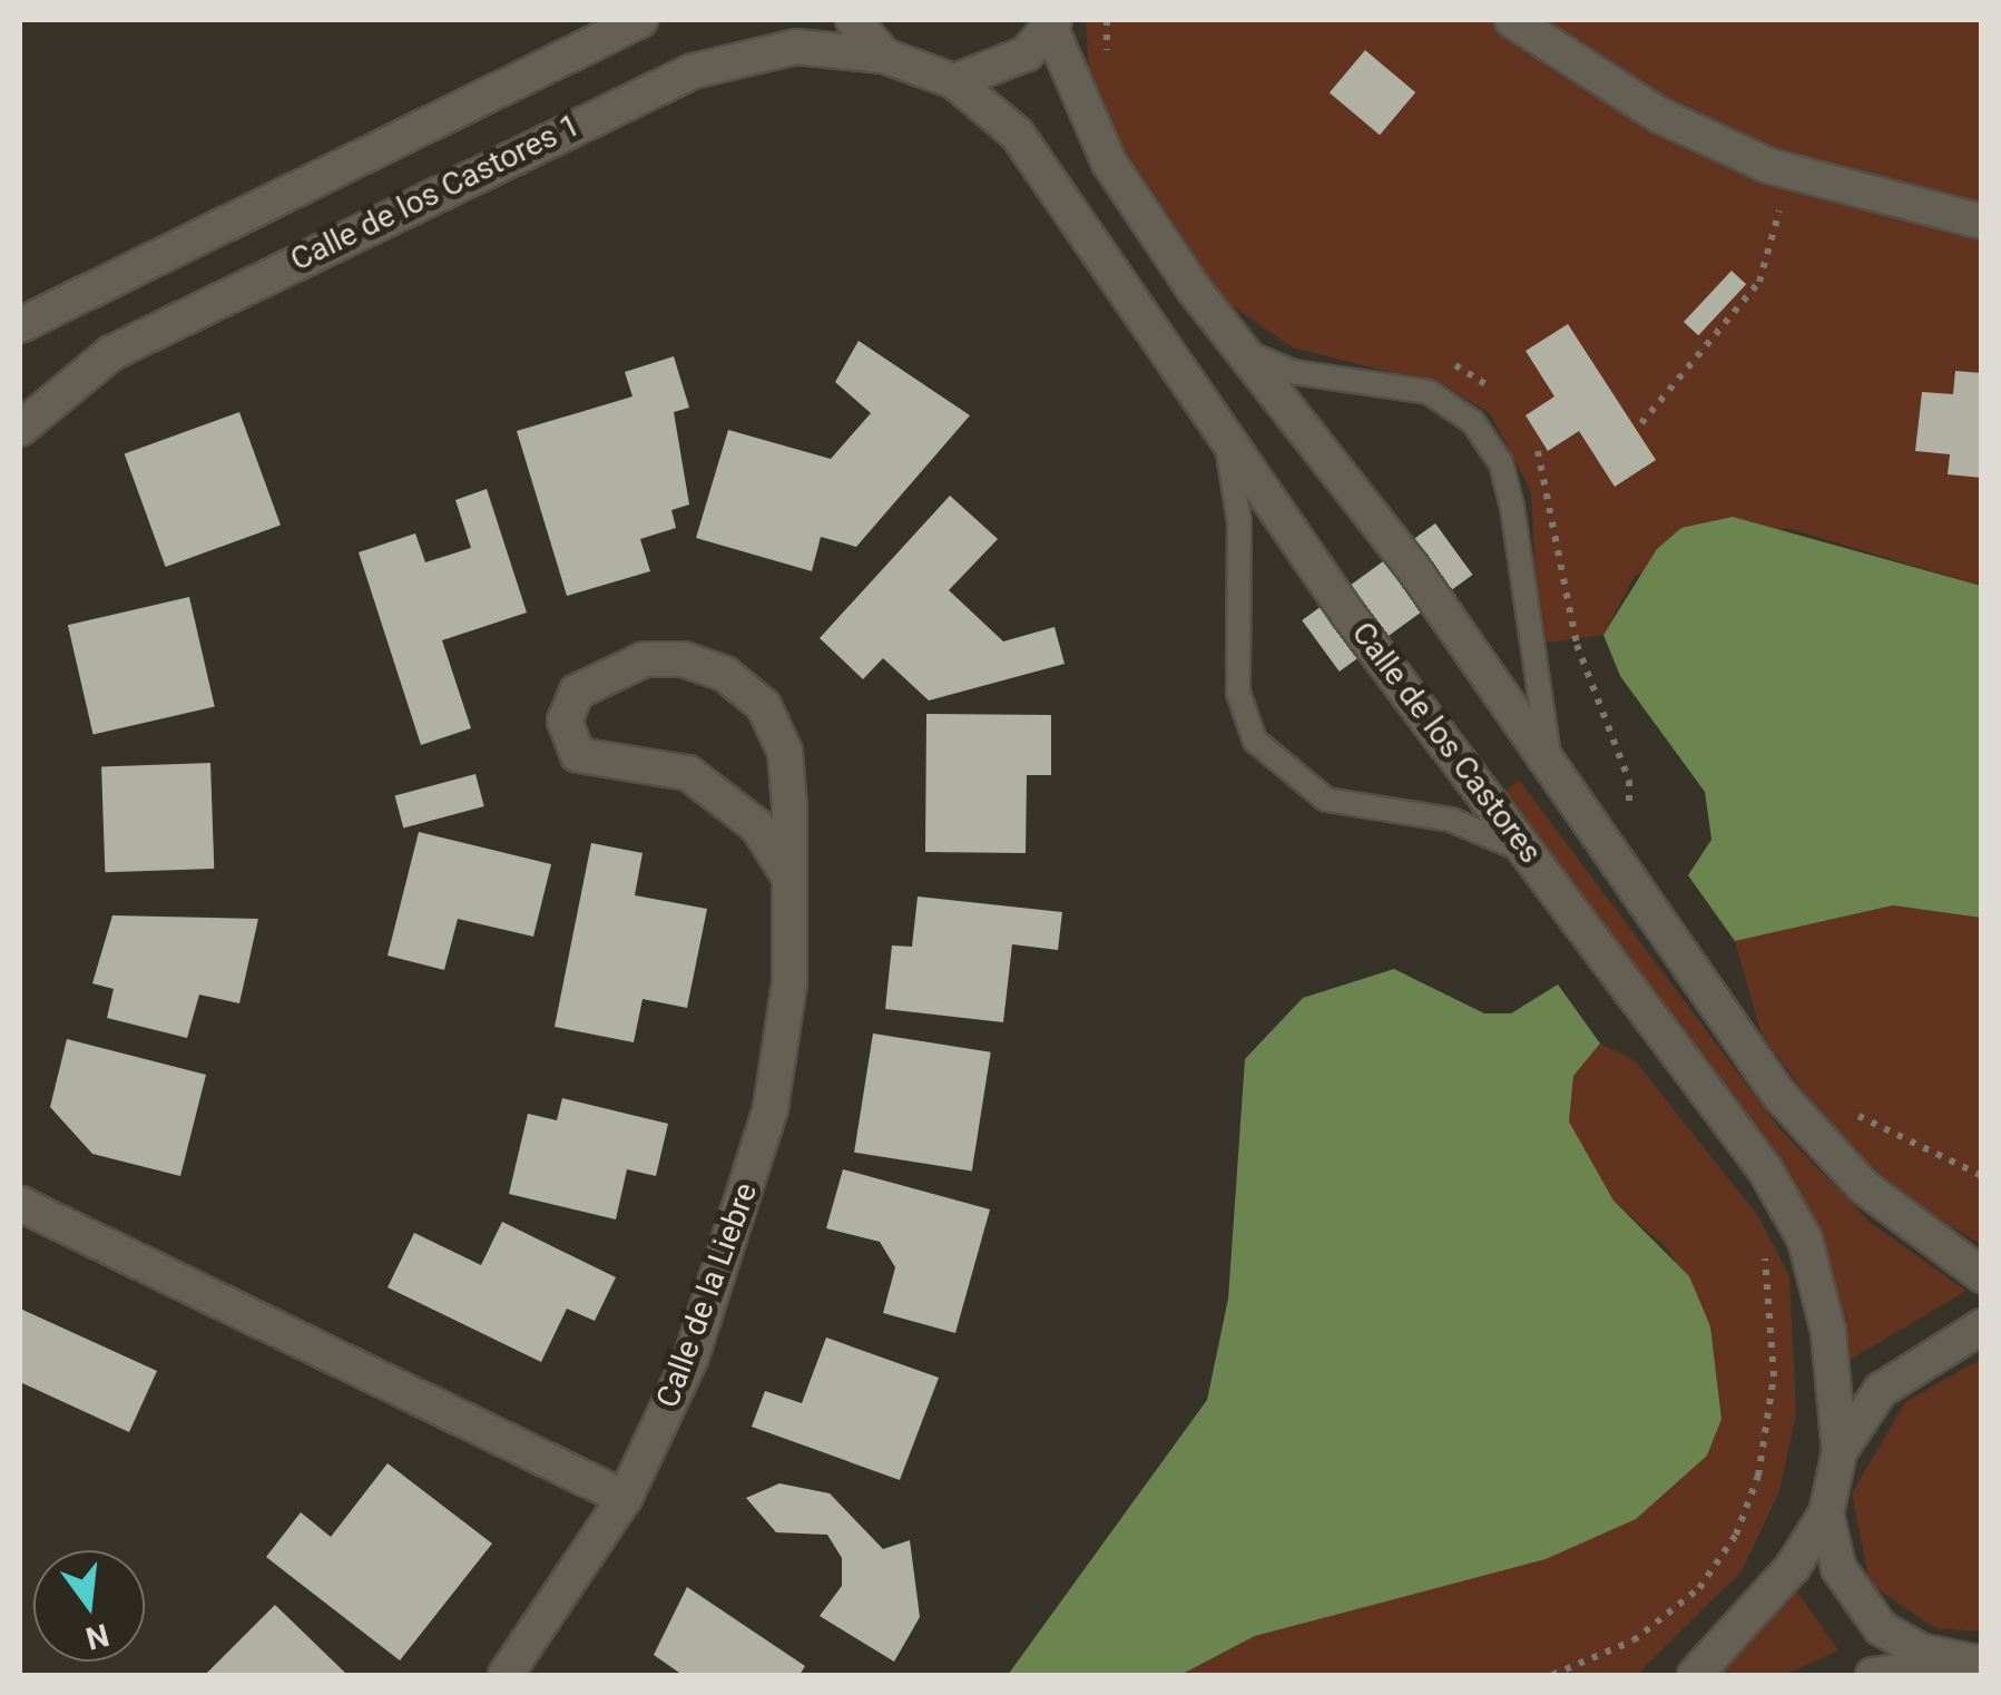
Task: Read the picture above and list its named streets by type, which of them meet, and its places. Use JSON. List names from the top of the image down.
{
  "streets": {
    "street": ["Calle de los Castores 1", "Calle de los Castores", "Calle de la Liebre"]
  },
  "crossings": [
    ["Calle de los Castores 1", "Calle de los Castores"]
  ],
  "north": "bottom"
}
